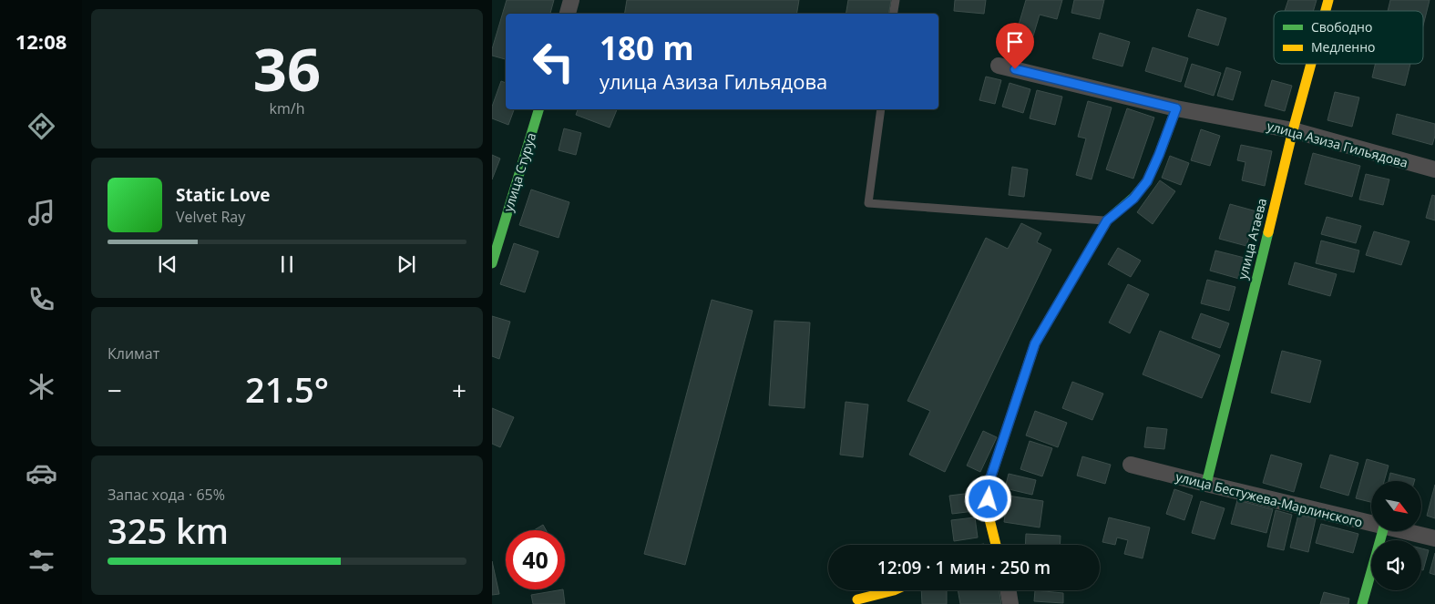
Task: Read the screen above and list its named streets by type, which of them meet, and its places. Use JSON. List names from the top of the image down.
{
  "streets": {
    "street": [
      "улица Азиза Гильядова",
      "улица Стуруа",
      "улица Атаева",
      "улица Бестужева-Марлинского"
    ]
  },
  "crossings": [
    ["улица Азиза Гильядова", "улица Атаева"],
    ["улица Атаева", "улица Бестужева-Марлинского"]
  ],
  "legend": ["Свободно", "Медленно"],
  "north": "bottom right",
  "page": {
    "tabs": "12:08",
    "tile": [
      ["36", "km/h"],
      "Климат",
      ["Запас хода · 65%", "325 km"]
    ],
    "turn": ["180 m", "улица Азиза Гильядова"],
    "song": ["Static Love", "Velvet Ray"],
    "heat": ["−", "21.5°", "+"],
    "limit": "40",
    "trip": "12:09 · 1 мин · 250 m"
  }
}
